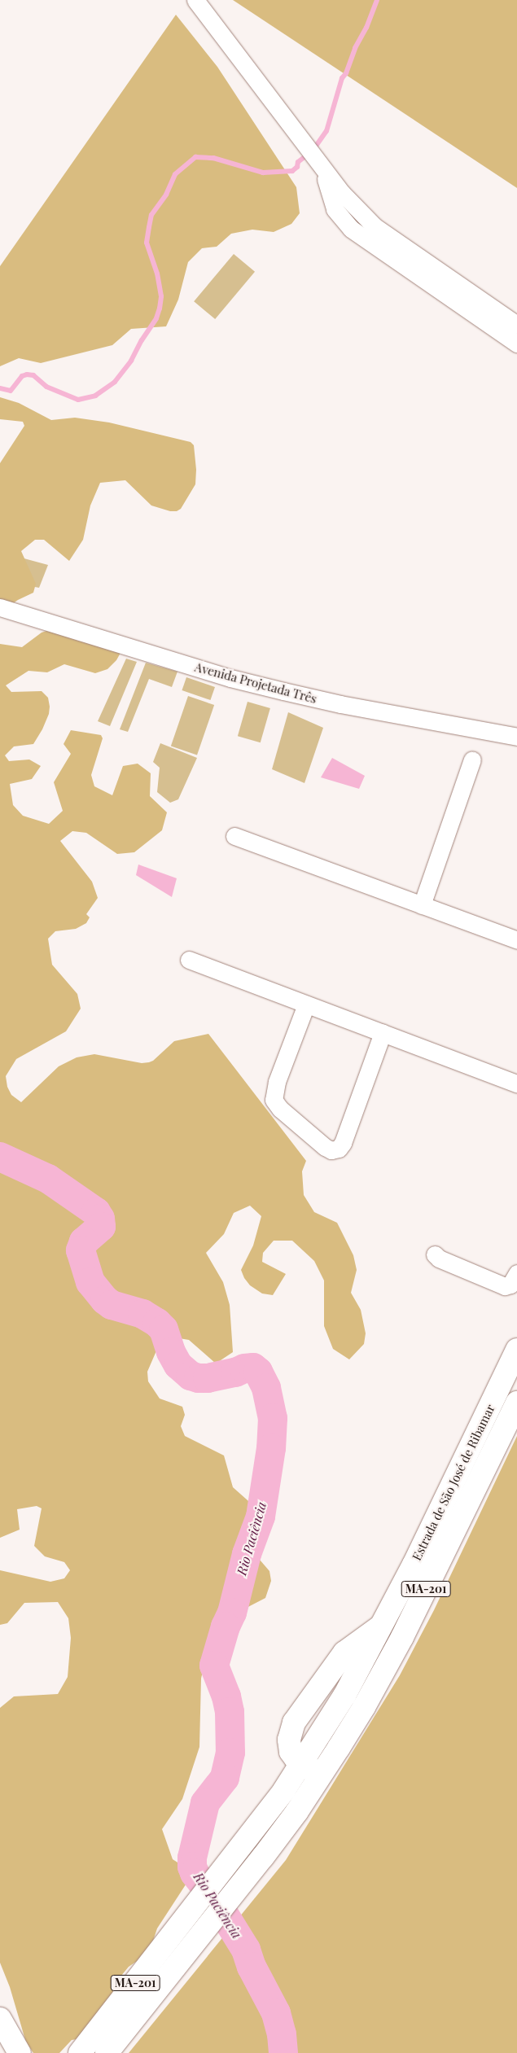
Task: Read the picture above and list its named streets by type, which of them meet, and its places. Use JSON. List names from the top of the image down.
{
  "streets": {
    "main road": ["Estrada de São José de Ribamar", "MA-201"],
    "street": ["Avenida Projetada Três"]
  },
  "crossings": [
    ["Estrada de São José de Ribamar", "MA-201"]
  ],
  "water": ["Rio Paciência"]
}
